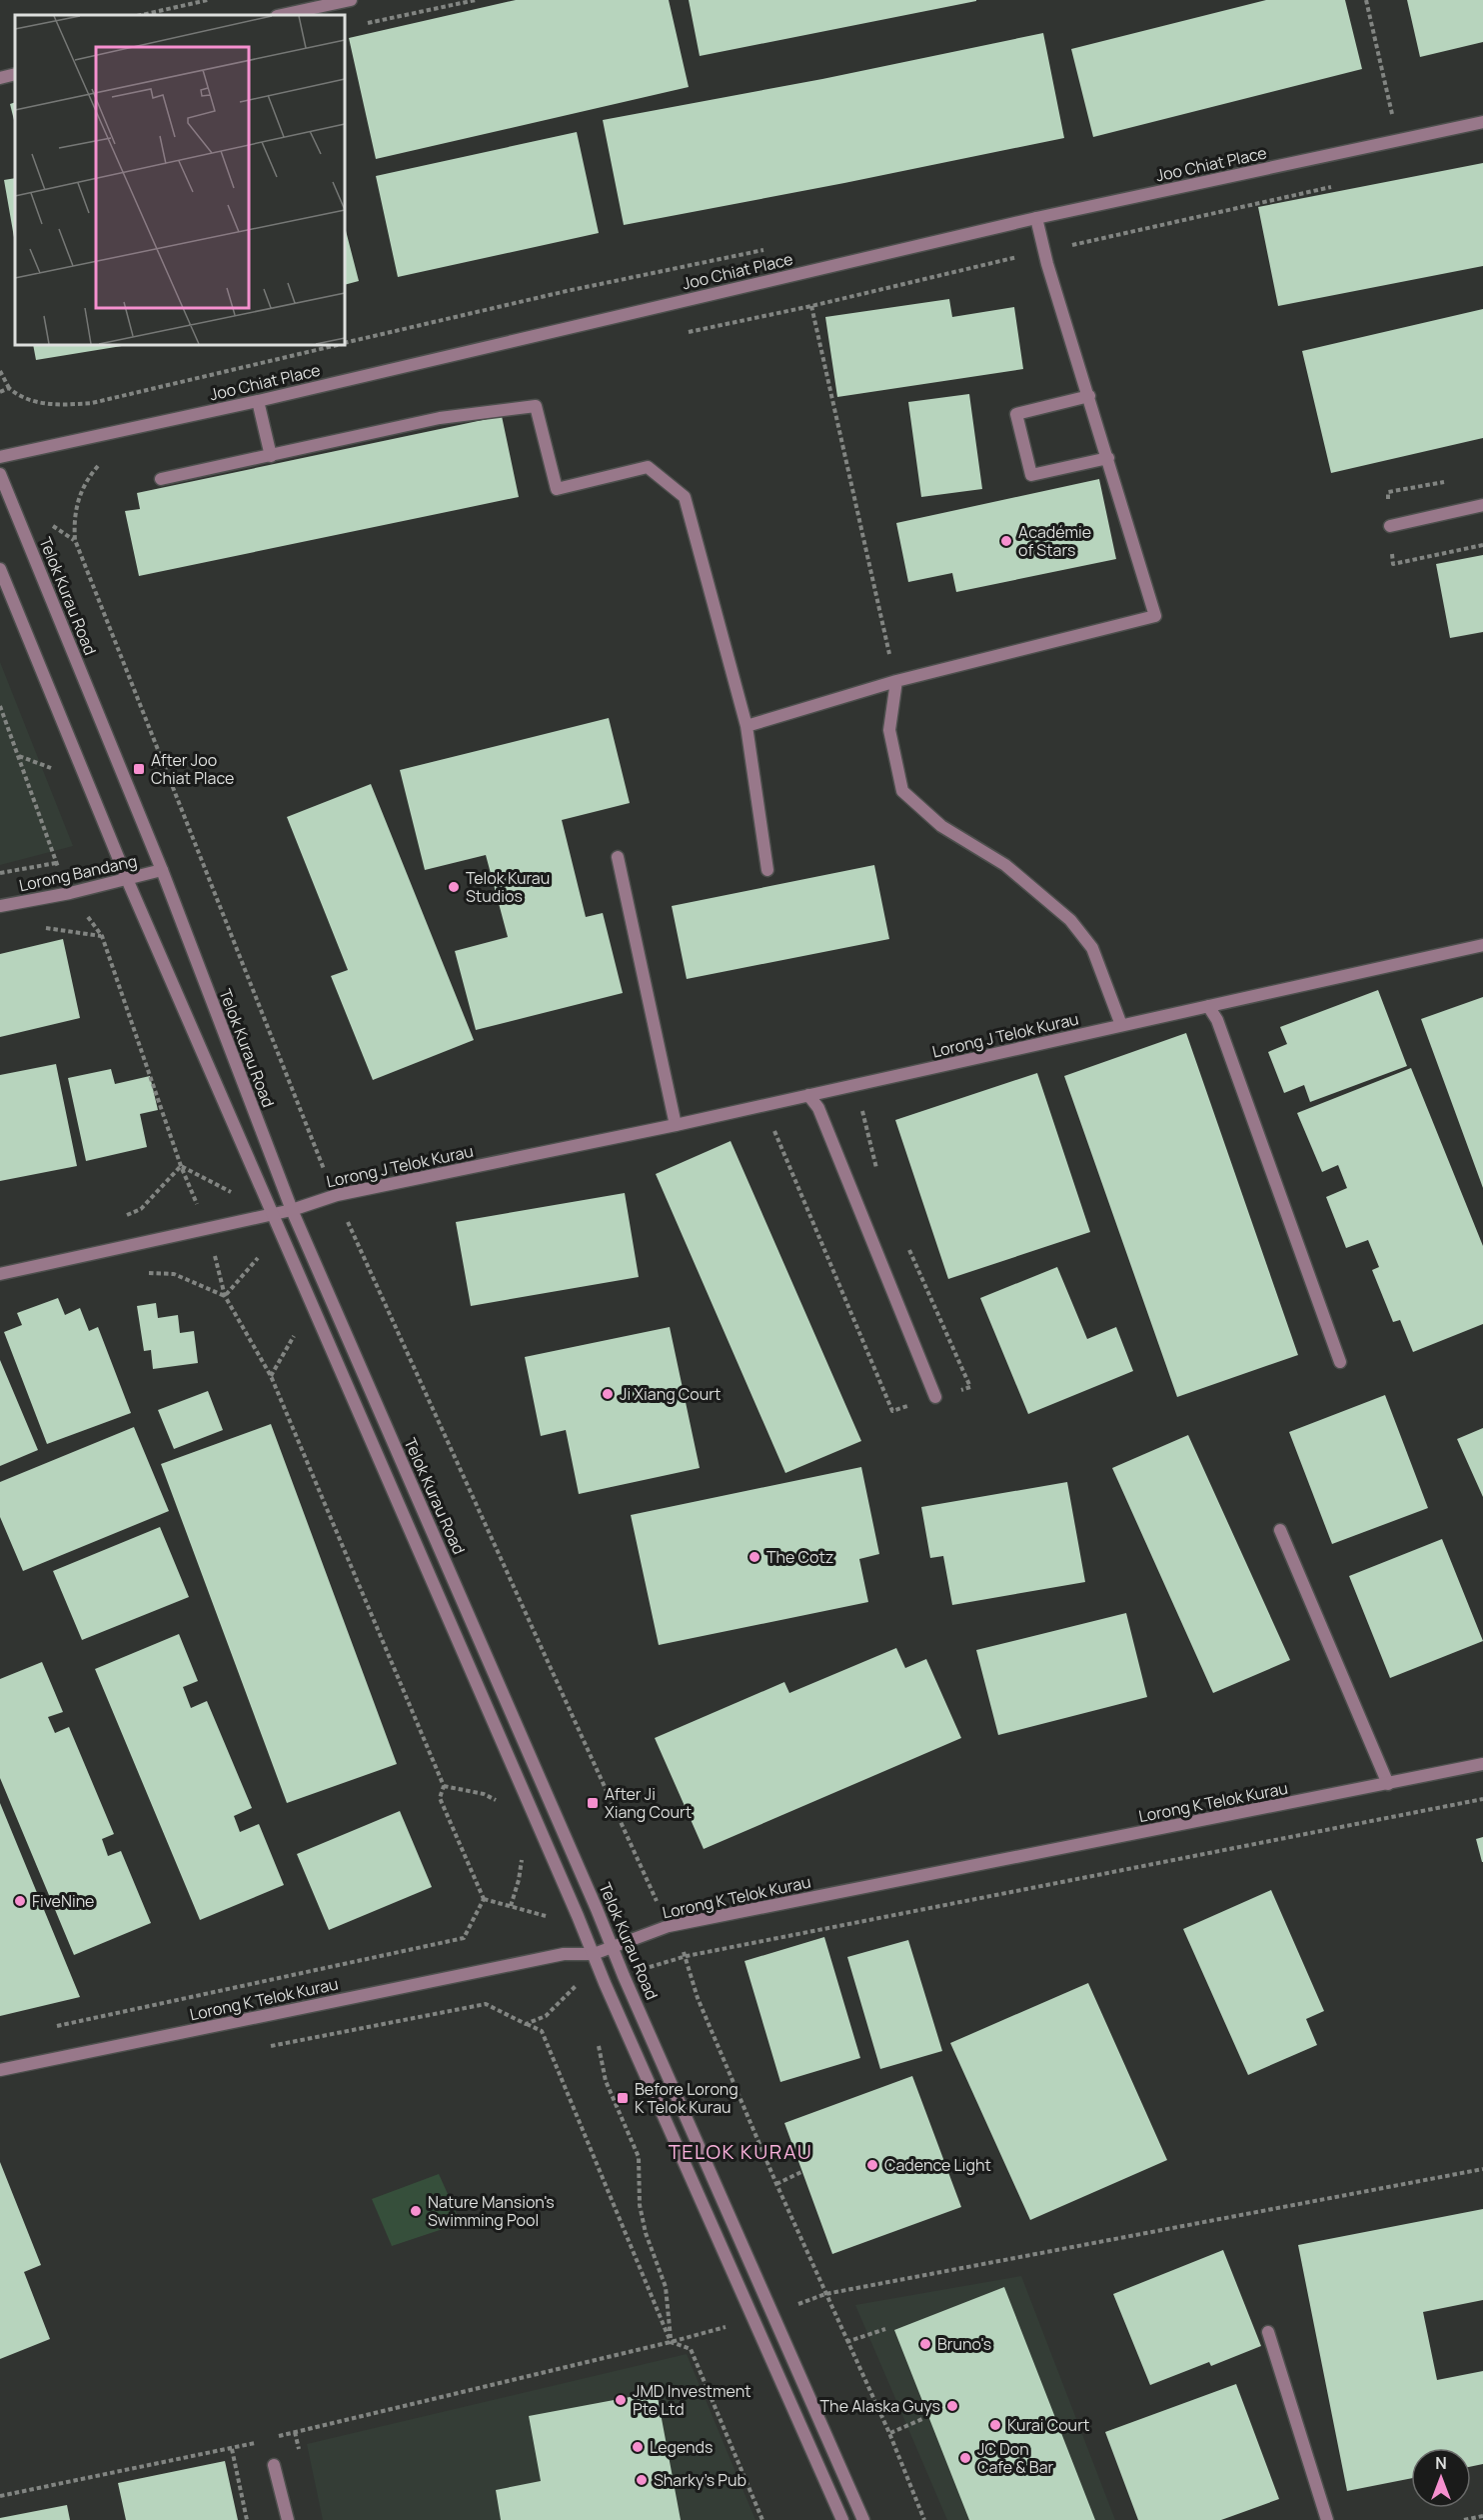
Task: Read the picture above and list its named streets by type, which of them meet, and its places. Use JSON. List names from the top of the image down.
{
  "streets": {
    "street": [
      "Joo Chiat Place",
      "Telok Kurau Road",
      "Lorong Bandang",
      "Lorong J Telok Kurau",
      "Lorong K Telok Kurau"
    ]
  },
  "crossings": [
    ["Telok Kurau Road", "Lorong Bandang"],
    ["Telok Kurau Road", "Lorong J Telok Kurau"],
    ["Telok Kurau Road", "Lorong K Telok Kurau"]
  ],
  "districts": ["TELOK KURAU"],
  "places": {
    "other": [
      "Académie of Stars",
      "Telok Kurau Studios",
      "Ji Xiang Court",
      "The Cotz",
      "FiveNine",
      "Cadence Light",
      "Nature Mansion's Swimming Pool",
      "Bruno's",
      "JMD Investment Pte Ltd",
      "The Alaska Guys",
      "Kurai Court",
      "Legends",
      "JC Don Cafe & Bar",
      "Sharky's Pub"
    ],
    "transit": ["After Joo Chiat Place", "After Ji Xiang Court", "Before Lorong K Telok Kurau"]
  },
  "north": "top"
}
